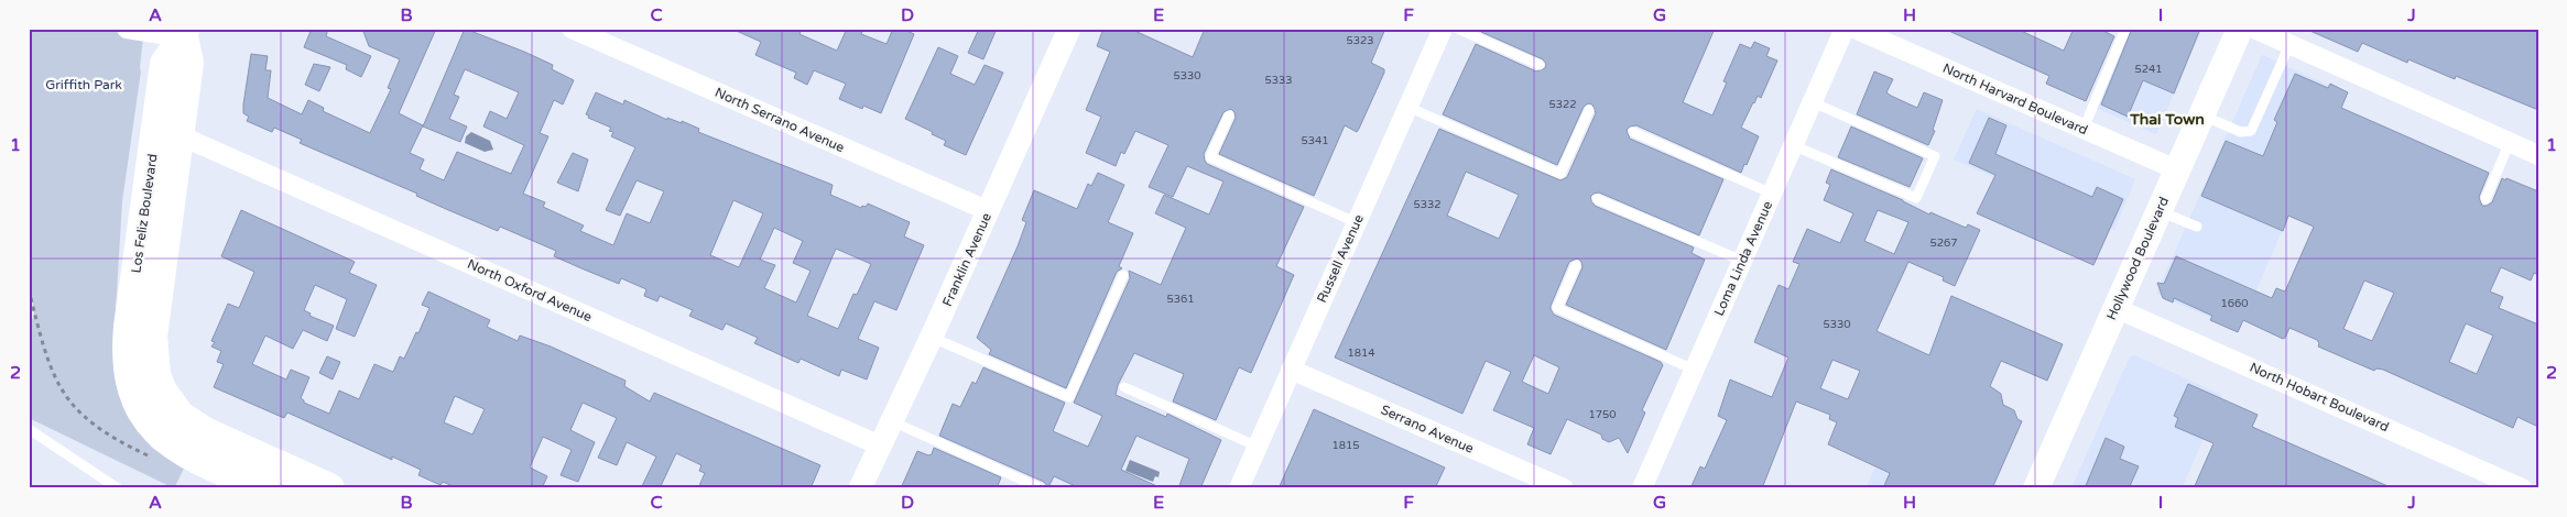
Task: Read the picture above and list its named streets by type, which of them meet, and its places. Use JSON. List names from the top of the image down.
{
  "streets": {
    "main road": ["Los Feliz Boulevard", "Hollywood Boulevard"],
    "street": [
      "North Harvard Boulevard",
      "North Serrano Avenue",
      "Russell Avenue",
      "Loma Linda Avenue",
      "Franklin Avenue",
      "North Oxford Avenue",
      "North Hobart Boulevard",
      "Serrano Avenue"
    ]
  },
  "crossings": [
    ["North Harvard Boulevard", "Hollywood Boulevard"],
    ["North Serrano Avenue", "Franklin Avenue"],
    ["Los Feliz Boulevard", "North Oxford Avenue"],
    ["Russell Avenue", "Serrano Avenue"],
    ["Hollywood Boulevard", "North Hobart Boulevard"],
    ["Franklin Avenue", "North Oxford Avenue"]
  ],
  "districts": ["Thai Town"],
  "parks": ["Griffith Park"],
  "house_numbers": [
    "5323",
    "5241",
    "5330",
    "5333",
    "5322",
    "5341",
    "5332",
    "5267",
    "5361",
    "1660",
    "5330",
    "1814",
    "1750",
    "1815"
  ],
  "grid": {
    "columns": [
      "A",
      "B",
      "C",
      "D",
      "E",
      "F",
      "G",
      "H",
      "I",
      "J"
    ],
    "rows": ["1", "2"]
  }
}
